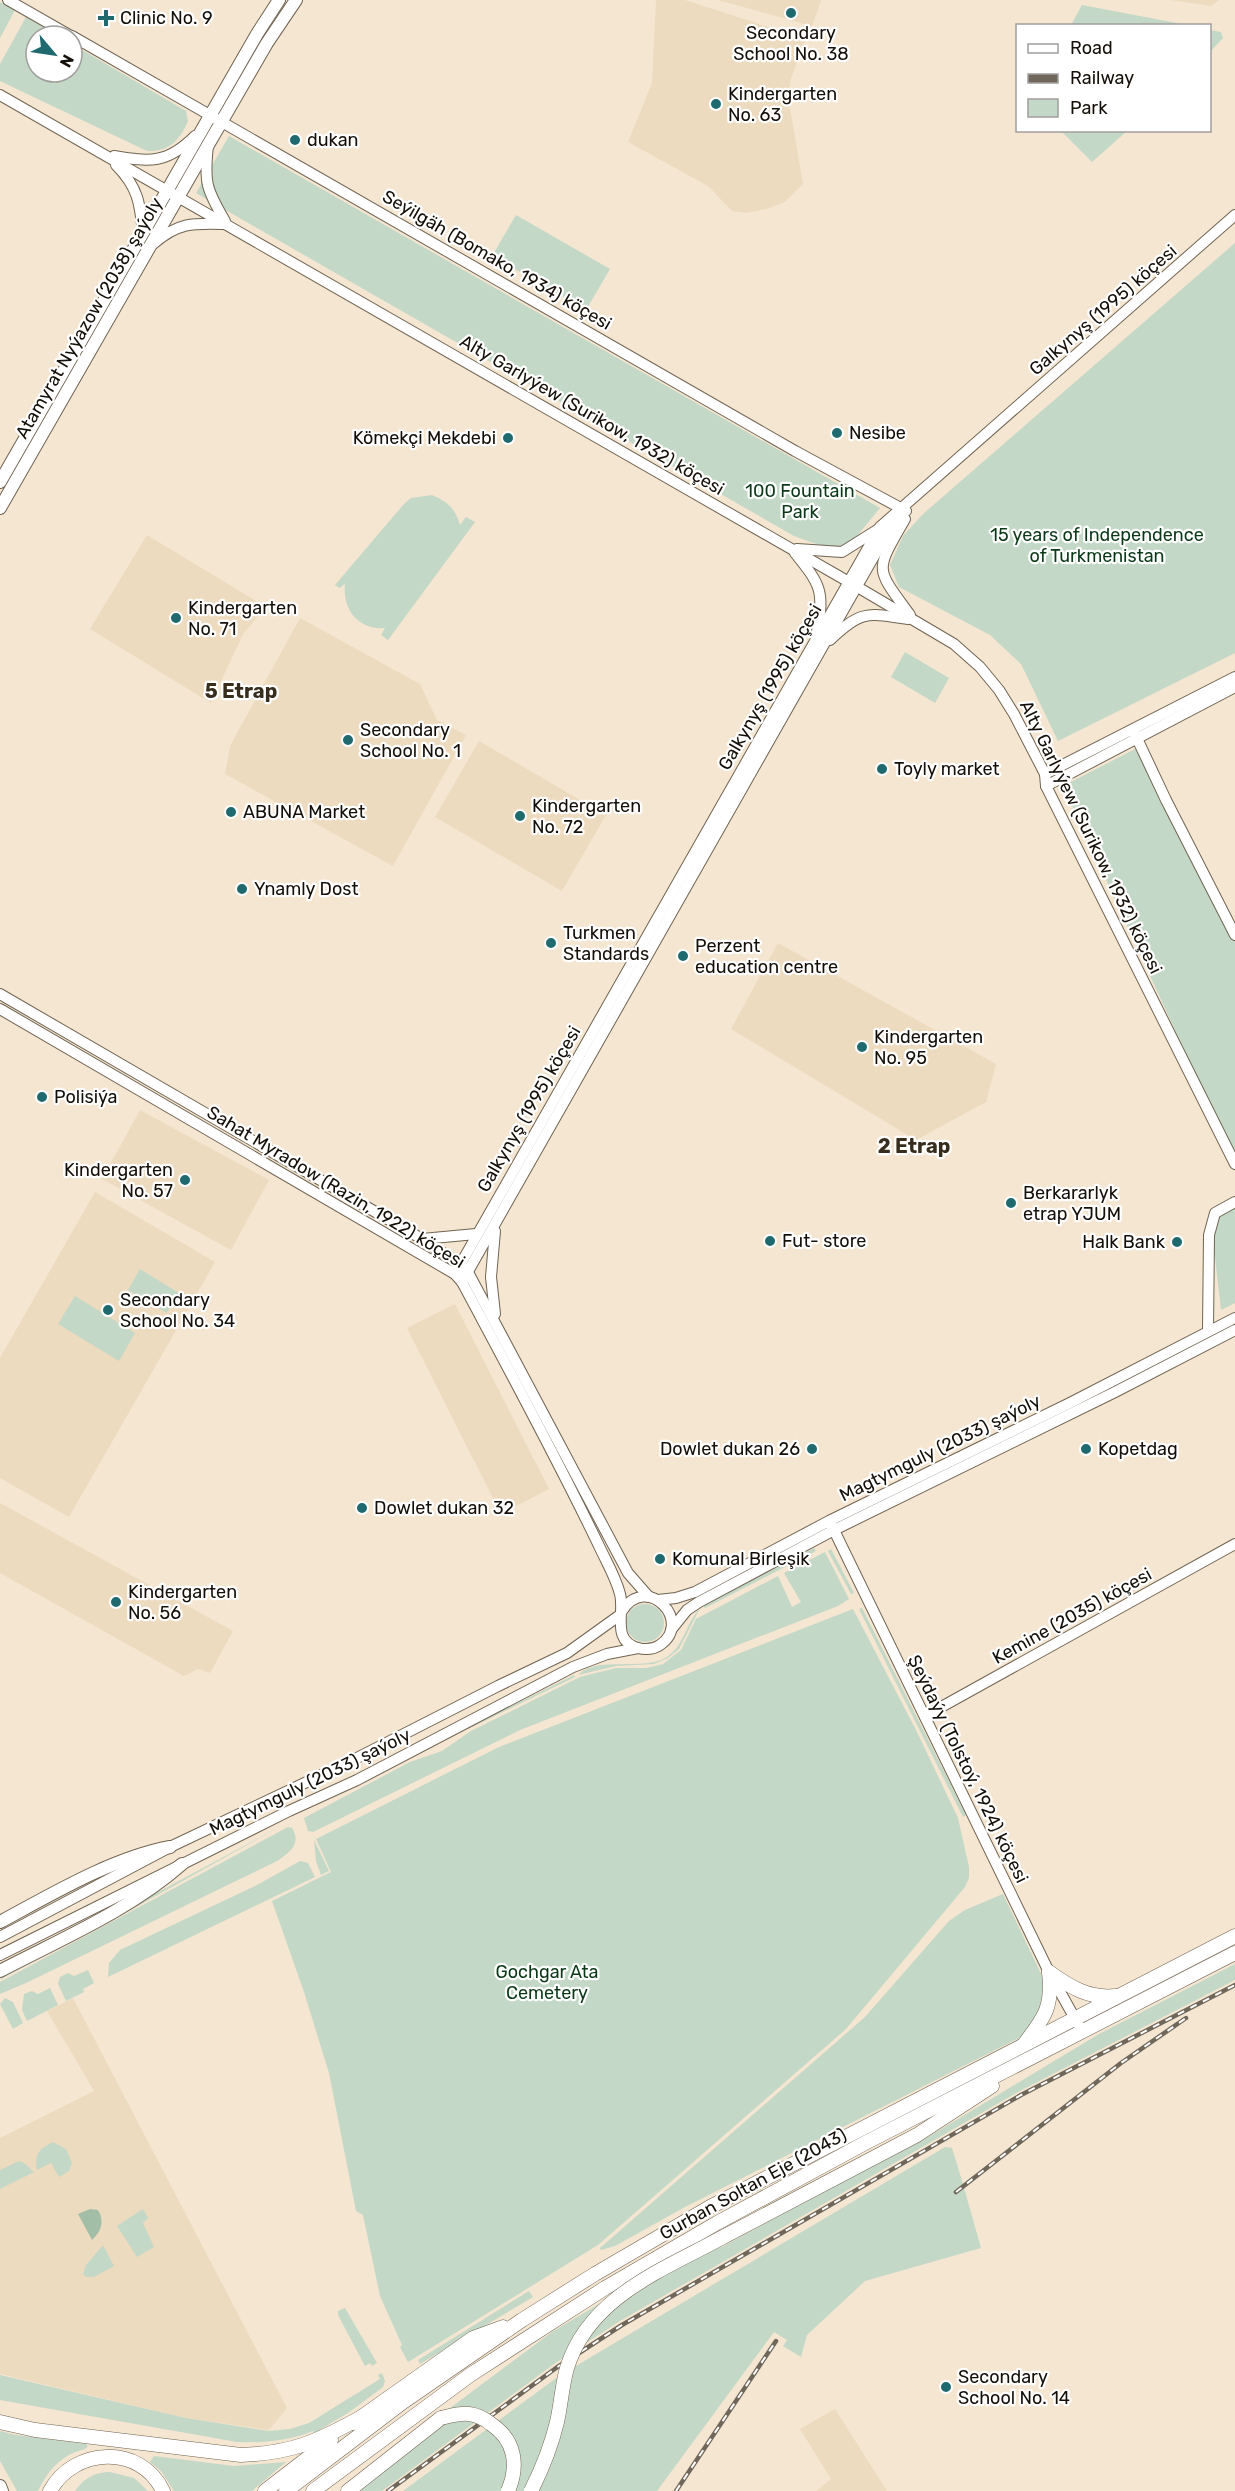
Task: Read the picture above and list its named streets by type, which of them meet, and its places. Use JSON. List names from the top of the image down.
{
  "streets": {
    "highway": ["Gurban Soltan Eje (2043)"],
    "main road": [
      "Seýilgäh (Bomako, 1934) köçesi",
      "Galkynyş (1995) köçesi",
      "Atamyrat Nyýazow (2038) şaýoly",
      "Alty Garlyýew (Surikow, 1932) köçesi",
      "Sahat Myradow (Razin, 1922) köçesi",
      "Magtymguly (2033) şaýoly",
      "Kemine (2035) köçesi",
      "Şeýdaýy (Tolstoý, 1924) köçesi"
    ]
  },
  "crossings": [
    ["Seýilgäh (Bomako, 1934) köçesi", "Galkynyş (1995) köçesi"],
    ["Seýilgäh (Bomako, 1934) köçesi", "Atamyrat Nyýazow (2038) şaýoly"],
    ["Galkynyş (1995) köçesi", "Alty Garlyýew (Surikow, 1932) köçesi"],
    ["Galkynyş (1995) köçesi", "Sahat Myradow (Razin, 1922) köçesi"],
    ["Atamyrat Nyýazow (2038) şaýoly", "Alty Garlyýew (Surikow, 1932) köçesi"],
    ["Sahat Myradow (Razin, 1922) köçesi", "Magtymguly (2033) şaýoly"],
    ["Magtymguly (2033) şaýoly", "Şeýdaýy (Tolstoý, 1924) köçesi"],
    ["Kemine (2035) köçesi", "Şeýdaýy (Tolstoý, 1924) köçesi"],
    ["Şeýdaýy (Tolstoý, 1924) köçesi", "Gurban Soltan Eje (2043)"]
  ],
  "districts": ["5 Etrap", "2 Etrap"],
  "parks": ["100 Fountain Park", "15 years of Independence of Turkmenistan", "Gochgar Ata Cemetery"],
  "places": {
    "other": [
      "Secondary School No. 38",
      "Kindergarten No. 63",
      "dukan",
      "Nesibe",
      "Kömekçi Mekdebi",
      "Kindergarten No. 71",
      "Secondary School No. 1",
      "Toyly market",
      "ABUNA Market",
      "Kindergarten No. 72",
      "Ynamly Dost",
      "Turkmen Standards",
      "Perzent education centre",
      "Kindergarten No. 95",
      "Polisiýa",
      "Kindergarten No. 57",
      "Berkararlyk etrap YJUM",
      "Fut- store",
      "Halk Bank",
      "Secondary School No. 34",
      "Dowlet dukan 26",
      "Kopetdag",
      "Dowlet dukan 32",
      "Komunal Birleşik",
      "Kindergarten No. 56",
      "Secondary School No. 14"
    ],
    "health": ["Clinic No. 9"]
  },
  "legend": ["Road", "Railway", "Park"],
  "north": "bottom right"
}
